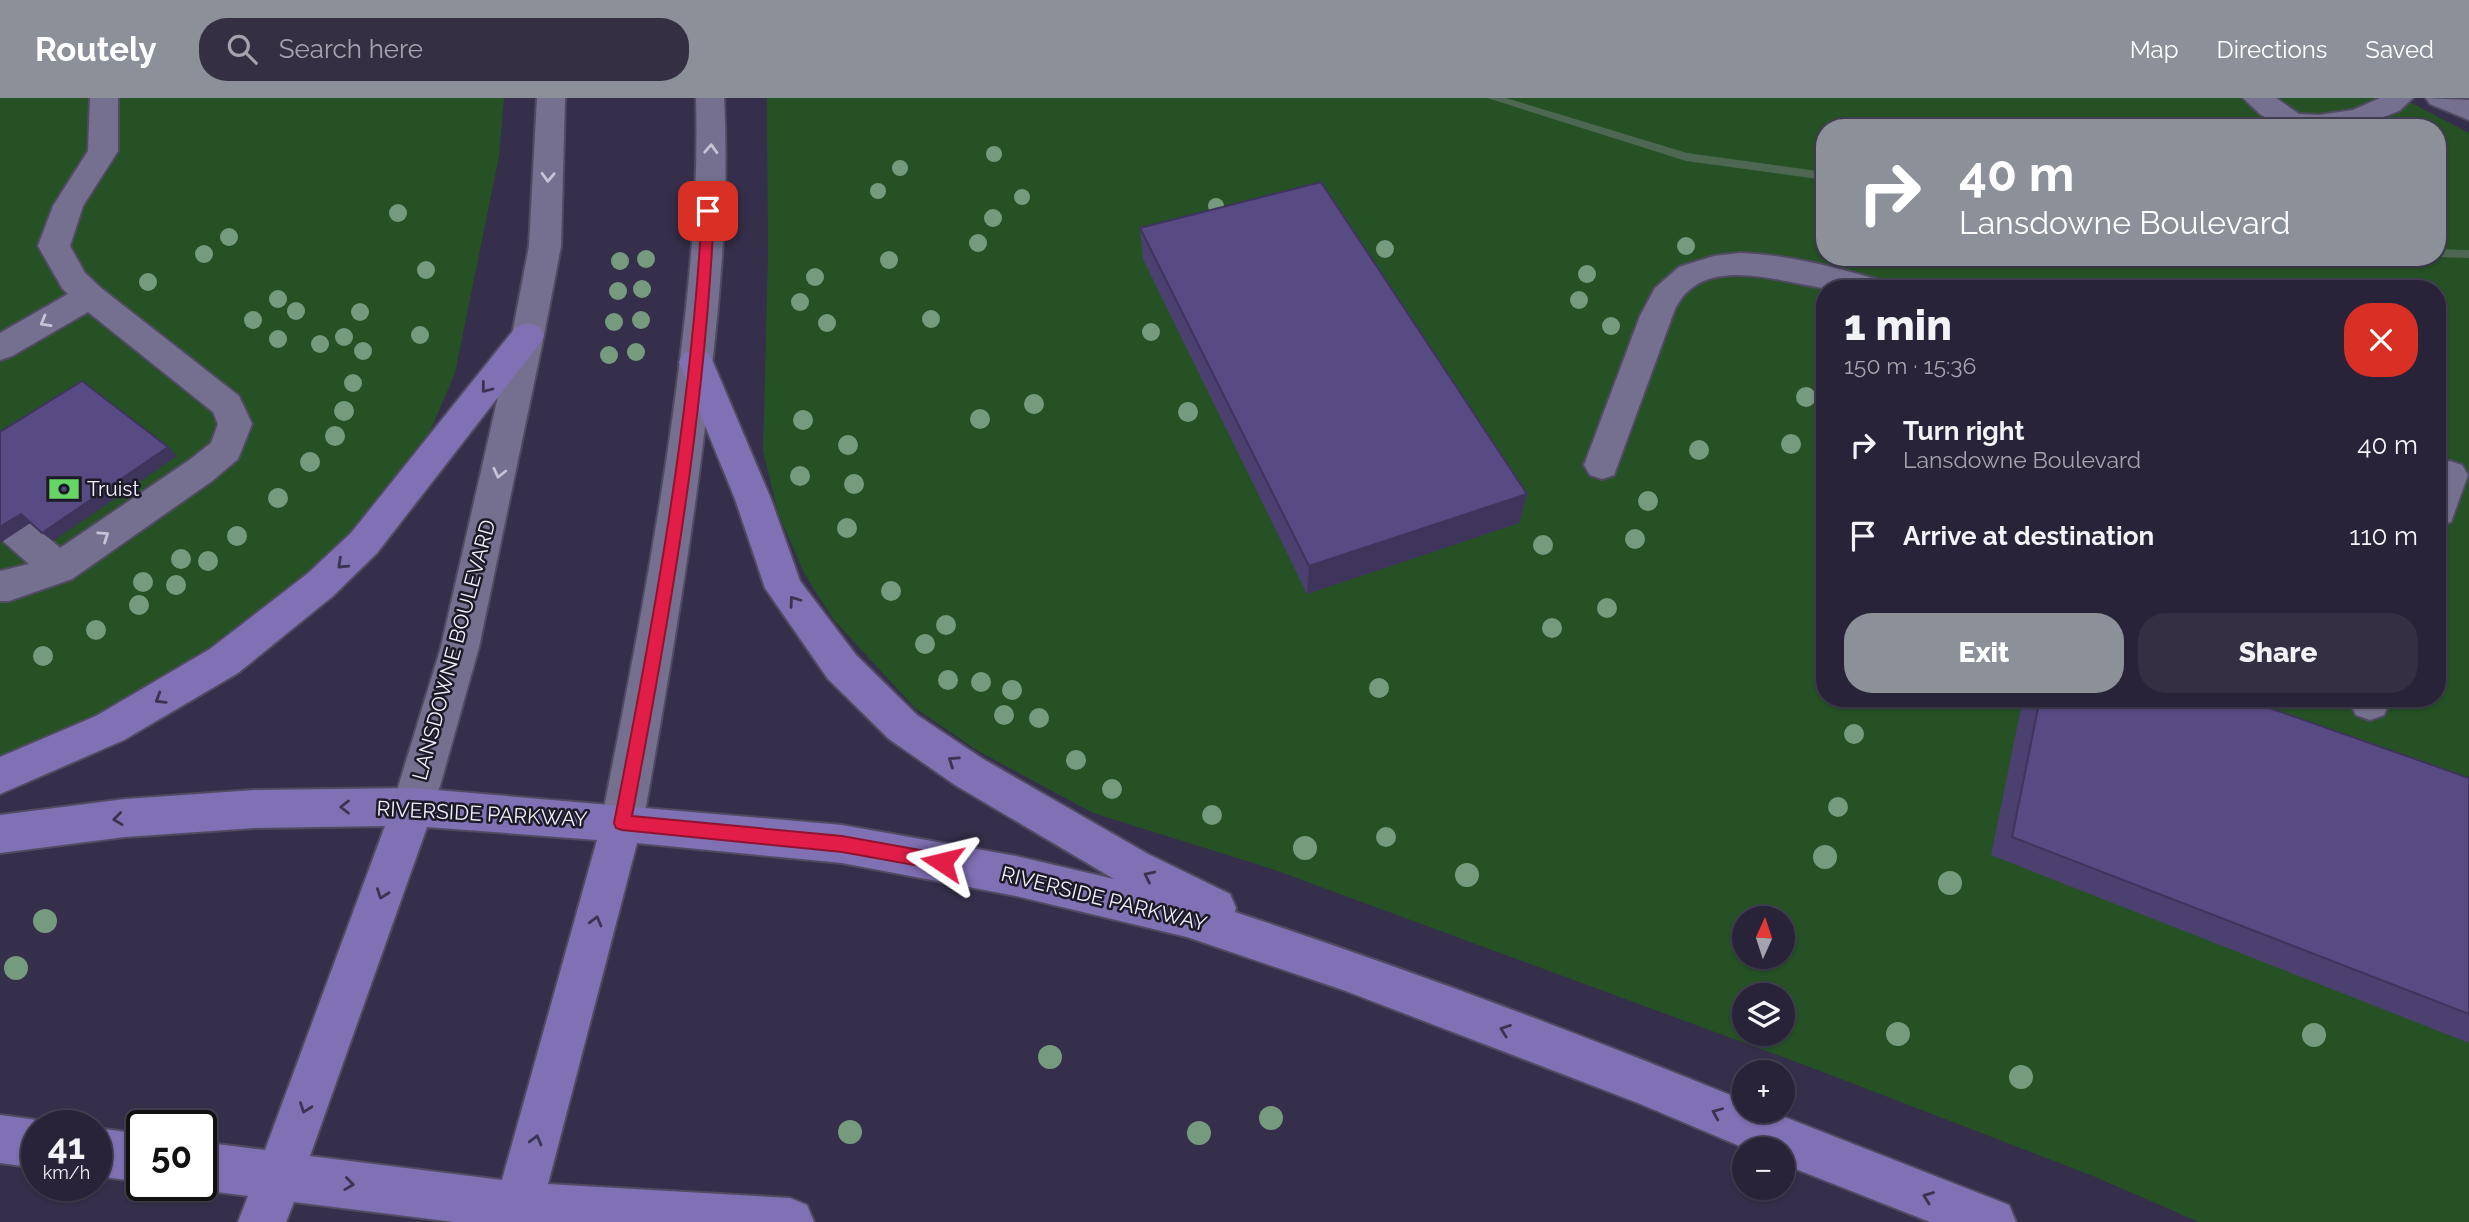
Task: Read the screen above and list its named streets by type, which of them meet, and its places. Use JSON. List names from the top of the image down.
{
  "streets": {
    "main road": ["LANSDOWNE BOULEVARD", "RIVERSIDE PARKWAY"]
  },
  "crossings": [
    ["LANSDOWNE BOULEVARD", "RIVERSIDE PARKWAY"]
  ],
  "one_way": ["RIVERSIDE PARKWAY"],
  "places": {
    "bank": ["Truist"]
  },
  "north": "top",
  "page": {
    "header": "Routely",
    "search": "Search here",
    "nav": ["Map", "Directions", "Saved"],
    "turn": ["40 m", "Lansdowne Boulevard"],
    "heading": ["1 min", "150 m · 15:36"],
    "list": [
      {
        "name": "Turn right",
        "note": "Lansdowne Boulevard",
        "value": "40 m"
      },
      {
        "name": "Arrive at destination",
        "value": "110 m"
      }
    ],
    "buttons": ["Exit", "Share"],
    "map_buttons": ["+", "−"],
    "speed": "41 km/h",
    "limit": "50"
  }
}
